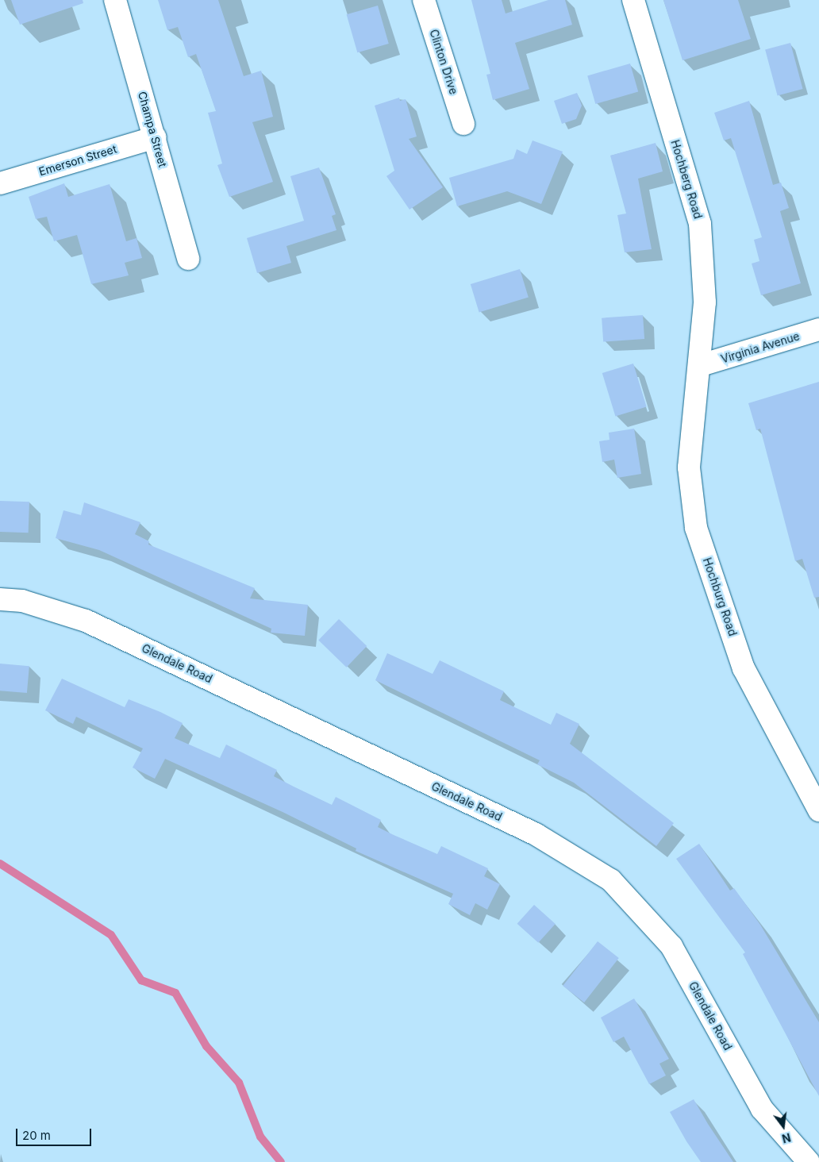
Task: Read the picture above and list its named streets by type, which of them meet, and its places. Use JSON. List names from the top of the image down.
{
  "streets": {
    "street": [
      "Clinton Drive",
      "Champa Street",
      "Emerson Street",
      "Hochberg Road",
      "Virginia Avenue",
      "Hochburg Road",
      "Glendale Road"
    ]
  },
  "crossings": [
    ["Champa Street", "Emerson Street"],
    ["Hochberg Road", "Virginia Avenue"],
    ["Hochberg Road", "Hochburg Road"],
    ["Virginia Avenue", "Hochburg Road"]
  ],
  "scale_bar": "20 m",
  "north": "bottom"
}
